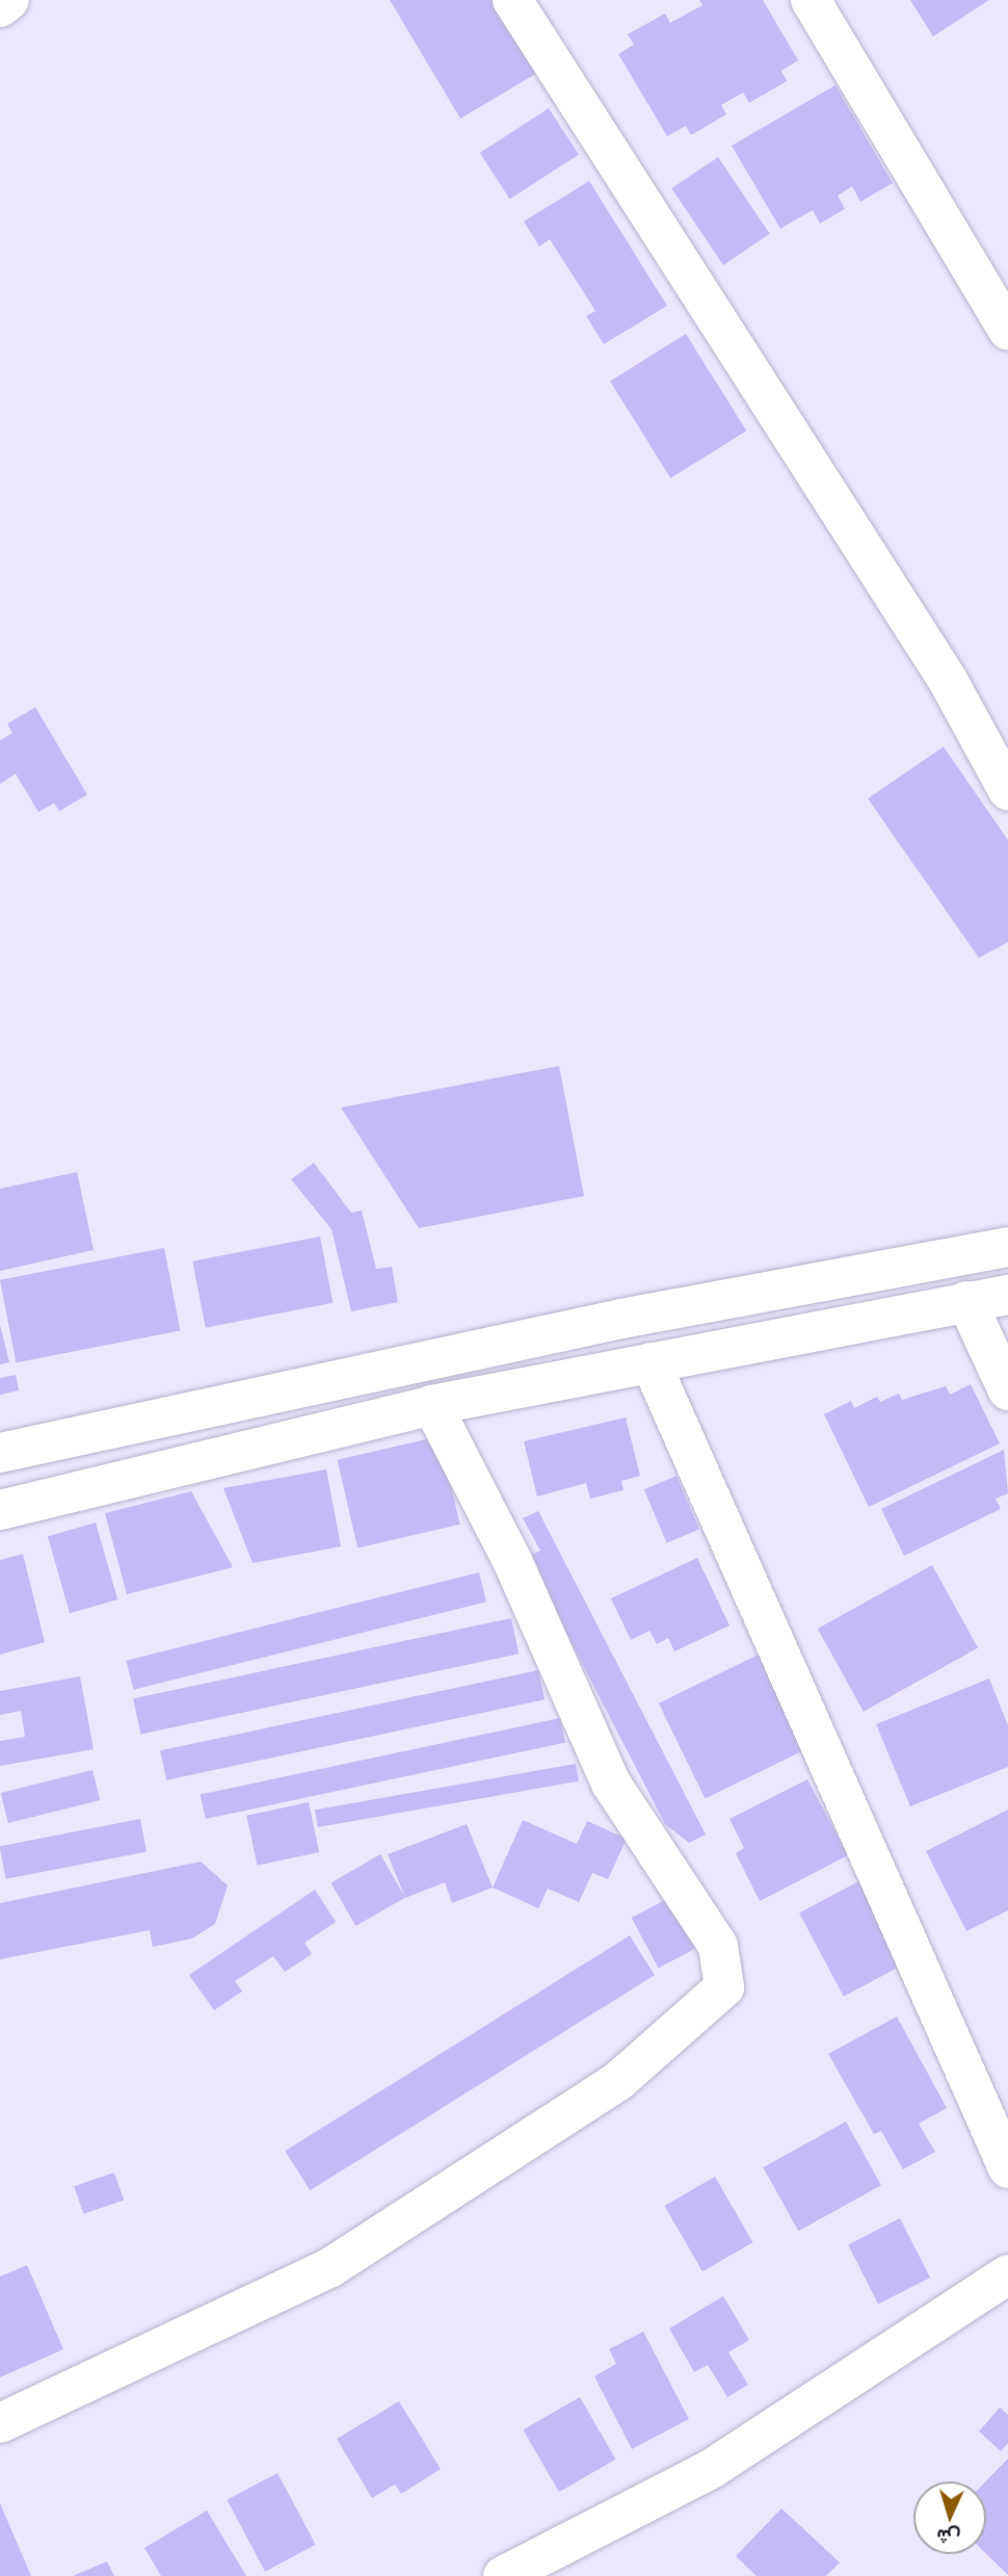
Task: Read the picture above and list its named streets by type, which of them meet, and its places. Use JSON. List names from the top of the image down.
{
  "north": "bottom"
}
